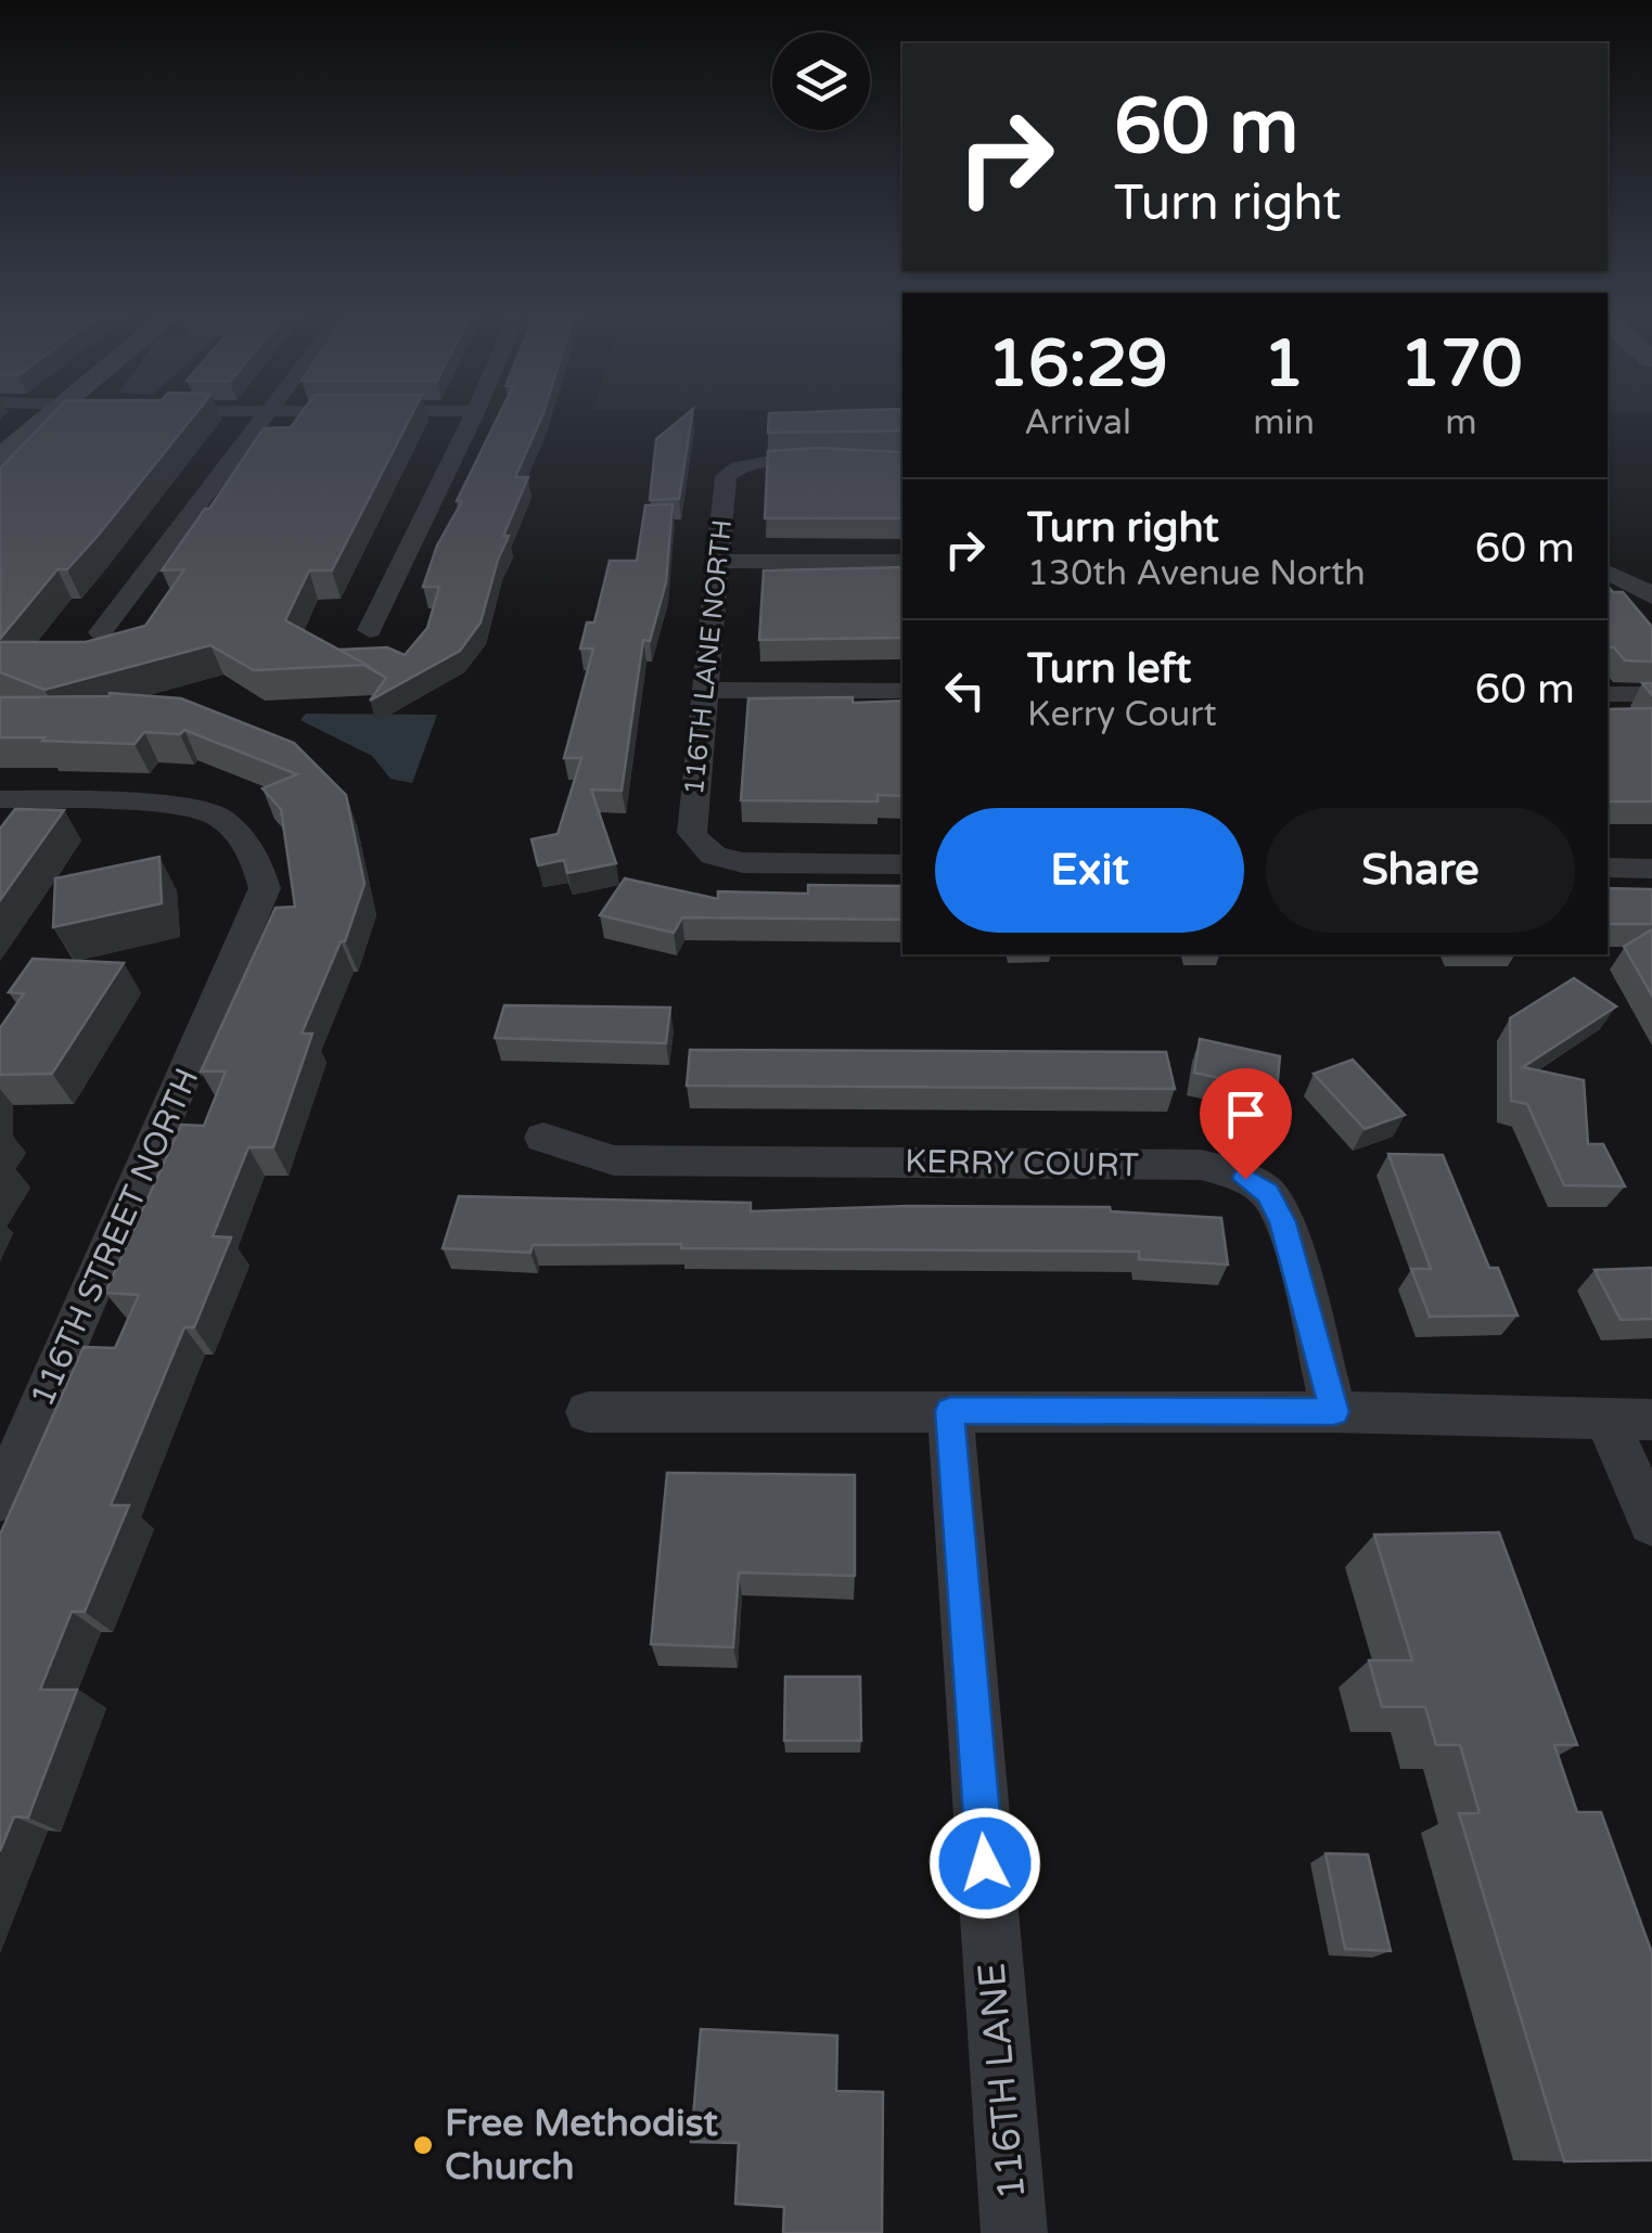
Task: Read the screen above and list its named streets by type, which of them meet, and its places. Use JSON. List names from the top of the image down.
{
  "streets": {
    "street": [
      "116TH LANE NORTH",
      "KERRY COURT",
      "116TH STREET NORTH",
      "116TH LANE"
    ]
  },
  "places": ["Free Methodist Church"],
  "page": {
    "turn": ["60 m", "Turn right"],
    "eta": [
      "16:29",
      "Arrival",
      "1",
      "min",
      "170",
      "m"
    ],
    "list": [
      {
        "name": "Turn right",
        "note": "130th Avenue North",
        "value": "60 m"
      },
      {
        "name": "Turn left",
        "note": "Kerry Court",
        "value": "60 m"
      }
    ],
    "buttons": ["Exit", "Share"]
  }
}
